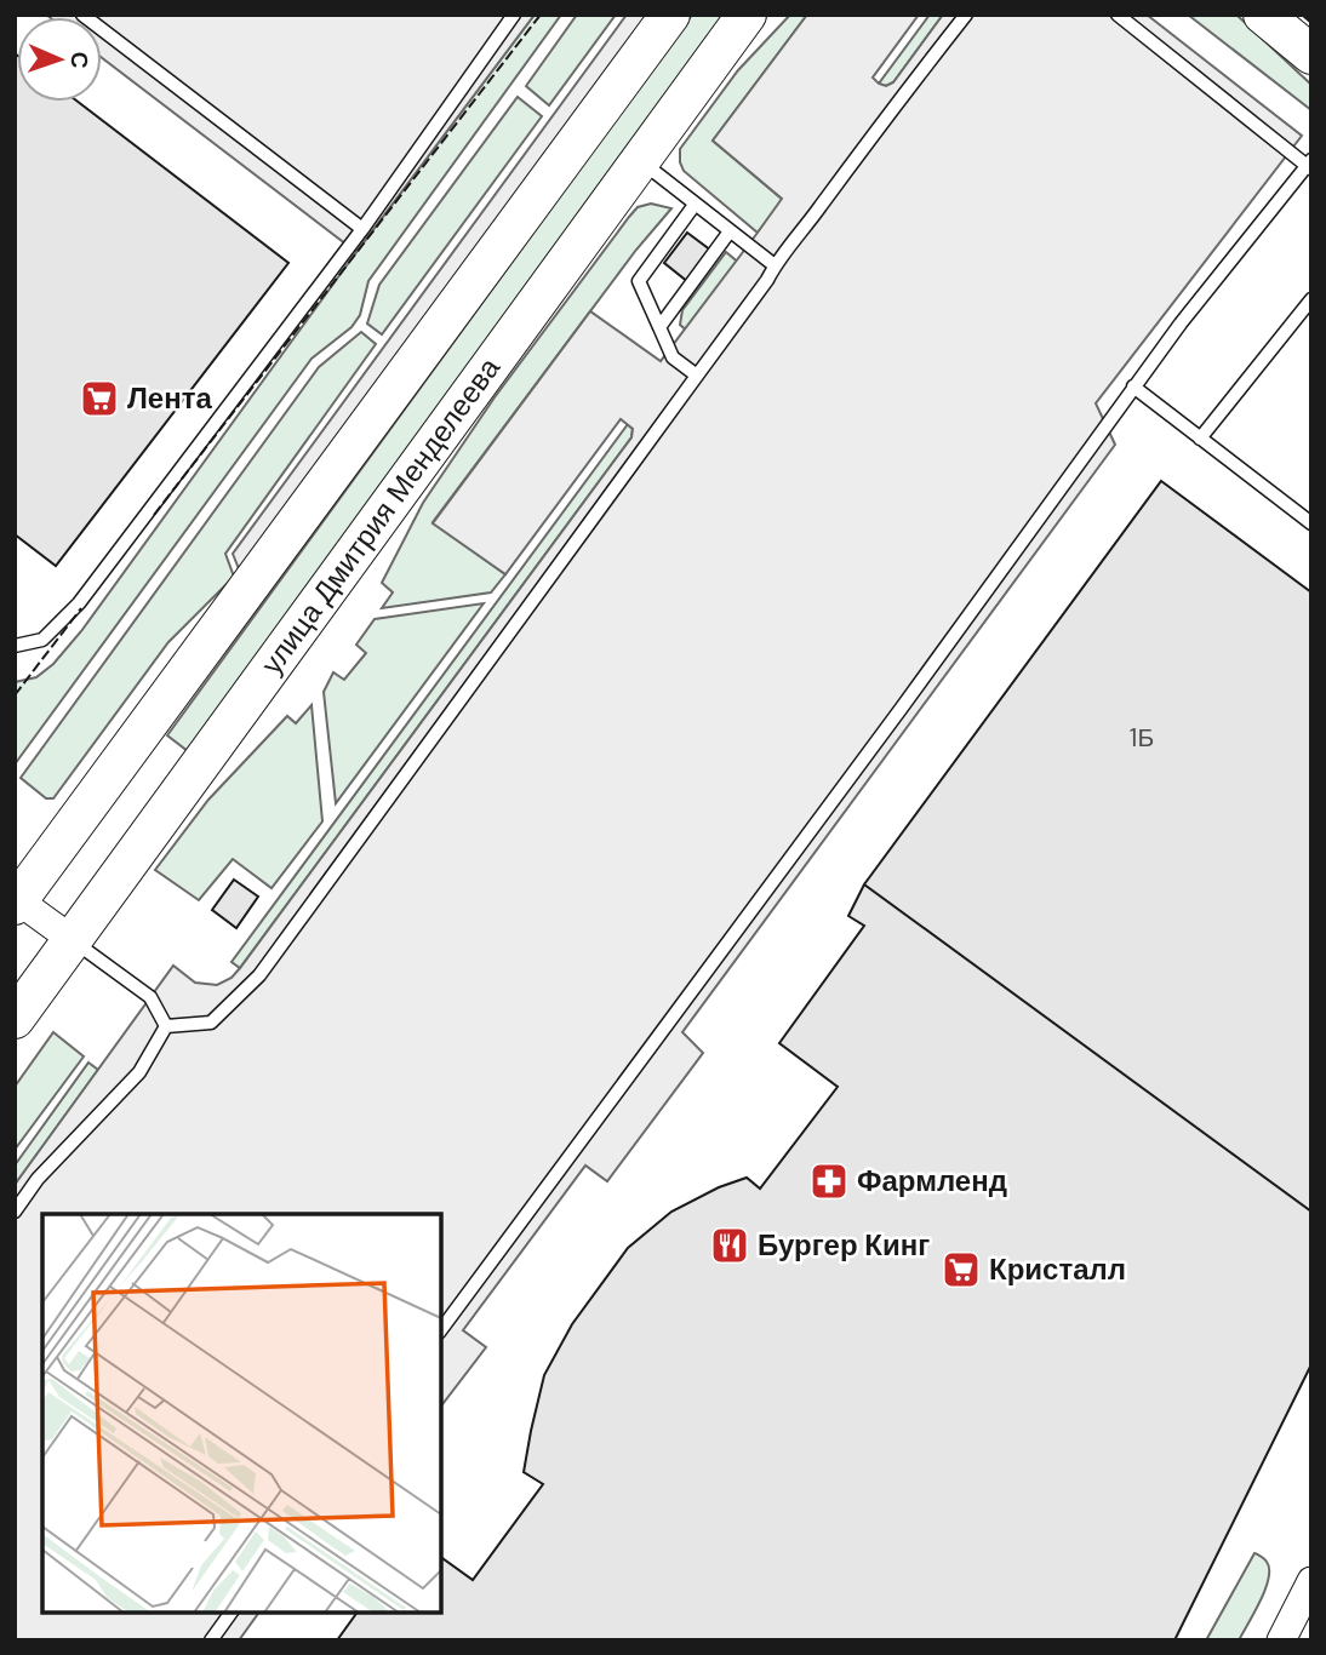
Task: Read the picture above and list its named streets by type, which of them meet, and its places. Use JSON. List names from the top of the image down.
{
  "streets": {
    "street": ["улица Дмитрия Менделеева"]
  },
  "places": {
    "supermarket": ["Лента", "Кристалл"],
    "pharmacy": ["Фармленд"],
    "restaurant": ["Бургер Кинг"]
  },
  "house_numbers": ["1Б"],
  "north": "right"
}
